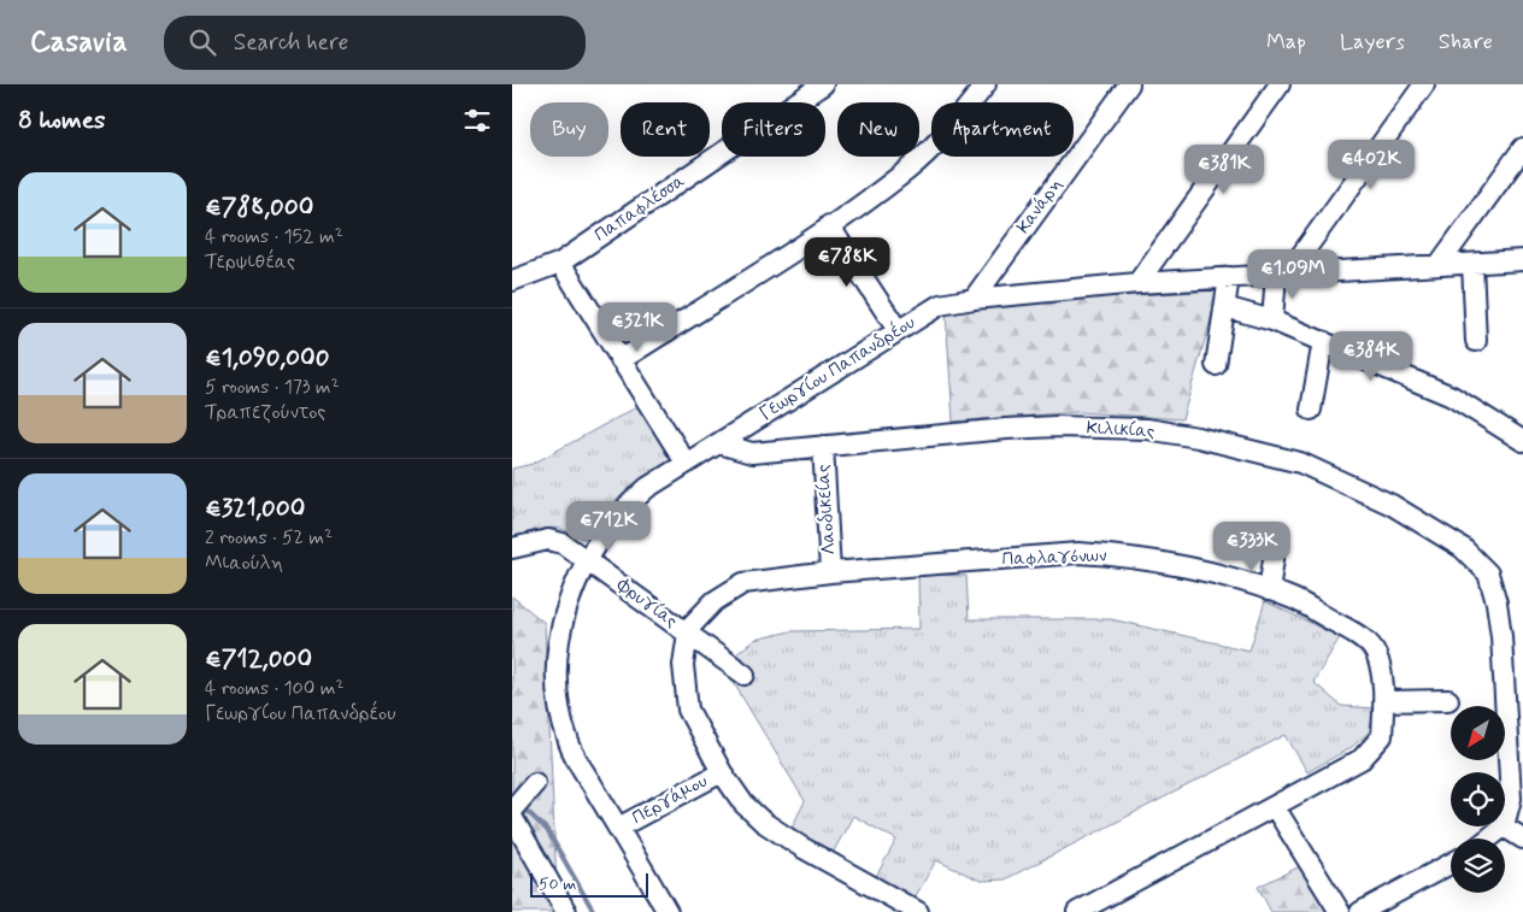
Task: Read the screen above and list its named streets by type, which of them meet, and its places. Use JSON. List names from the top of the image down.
{
  "streets": {
    "street": [
      "Κανάρη",
      "Παπαφλέσσα",
      "Γεωργίου Παπανδρέου",
      "Κιλικίας",
      "Λαοδικείας",
      "Παφλαγόνων",
      "Φρυγίας",
      "Περγάμου"
    ]
  },
  "crossings": [
    ["Κανάρη", "Γεωργίου Παπανδρέου"],
    ["Γεωργίου Παπανδρέου", "Κιλικίας"],
    ["Γεωργίου Παπανδρέου", "Φρυγίας"],
    ["Γεωργίου Παπανδρέου", "Περγάμου"],
    ["Κιλικίας", "Λαοδικείας"],
    ["Λαοδικείας", "Παφλαγόνων"],
    ["Παφλαγόνων", "Φρυγίας"],
    ["Παφλαγόνων", "Περγάμου"]
  ],
  "scale_bar": "50 m",
  "north": "bottom left",
  "page": {
    "header": "Casavia",
    "search": "Search here",
    "nav": ["Map", "Layers", "Share"],
    "heading": "8 homes",
    "chip": [
      "Buy",
      "Rent",
      "Filters",
      "New",
      "Apartment"
    ],
    "price": [
      "€402K",
      "€381K",
      "€788K",
      "€1.09M",
      "€321K",
      "€384K",
      "€712K",
      "€333K"
    ],
    "list": [
      {
        "name": "€788,000",
        "note": "4 rooms · 152 m² · Τερψιθέας"
      },
      {
        "name": "€1,090,000",
        "note": "5 rooms · 173 m² · Τραπεζούντος"
      },
      {
        "name": "€321,000",
        "note": "2 rooms · 52 m² · Μιαούλη"
      },
      {
        "name": "€712,000",
        "note": "4 rooms · 100 m² · Γεωργίου Παπανδρέου"
      }
    ],
    "scale": "50 m"
  }
}
